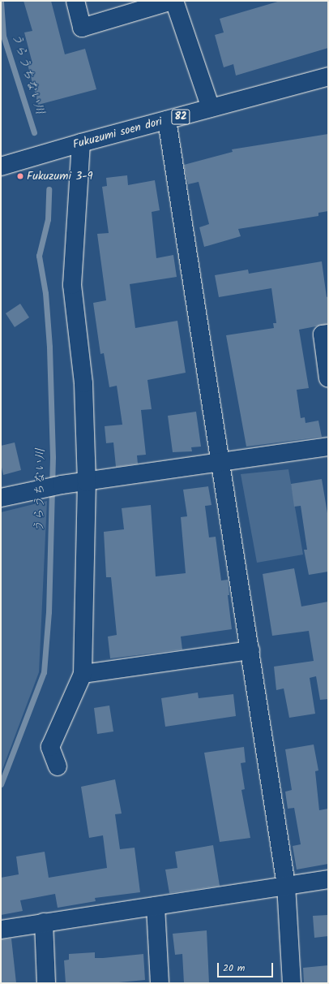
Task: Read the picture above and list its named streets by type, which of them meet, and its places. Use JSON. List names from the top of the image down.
{
  "streets": {
    "street": ["82", "Fukuzumi soen dori"]
  },
  "water": ["うらうちない川"],
  "places": ["Fukuzumi 3-9"],
  "scale_bar": "20 m"
}
